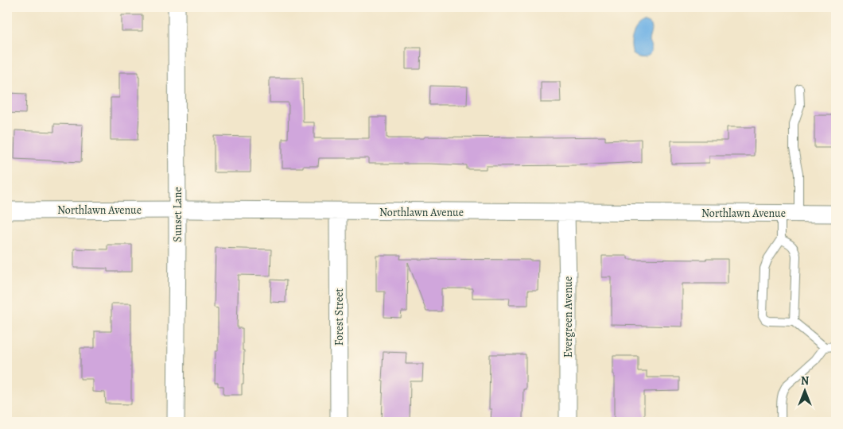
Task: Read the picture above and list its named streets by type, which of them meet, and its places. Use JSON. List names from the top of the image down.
{
  "streets": {
    "street": [
      "Northlawn Avenue",
      "Sunset Lane",
      "Forest Street",
      "Evergreen Avenue"
    ]
  },
  "crossings": [
    ["Northlawn Avenue", "Sunset Lane"],
    ["Northlawn Avenue", "Forest Street"],
    ["Northlawn Avenue", "Evergreen Avenue"]
  ],
  "north": "top"
}
